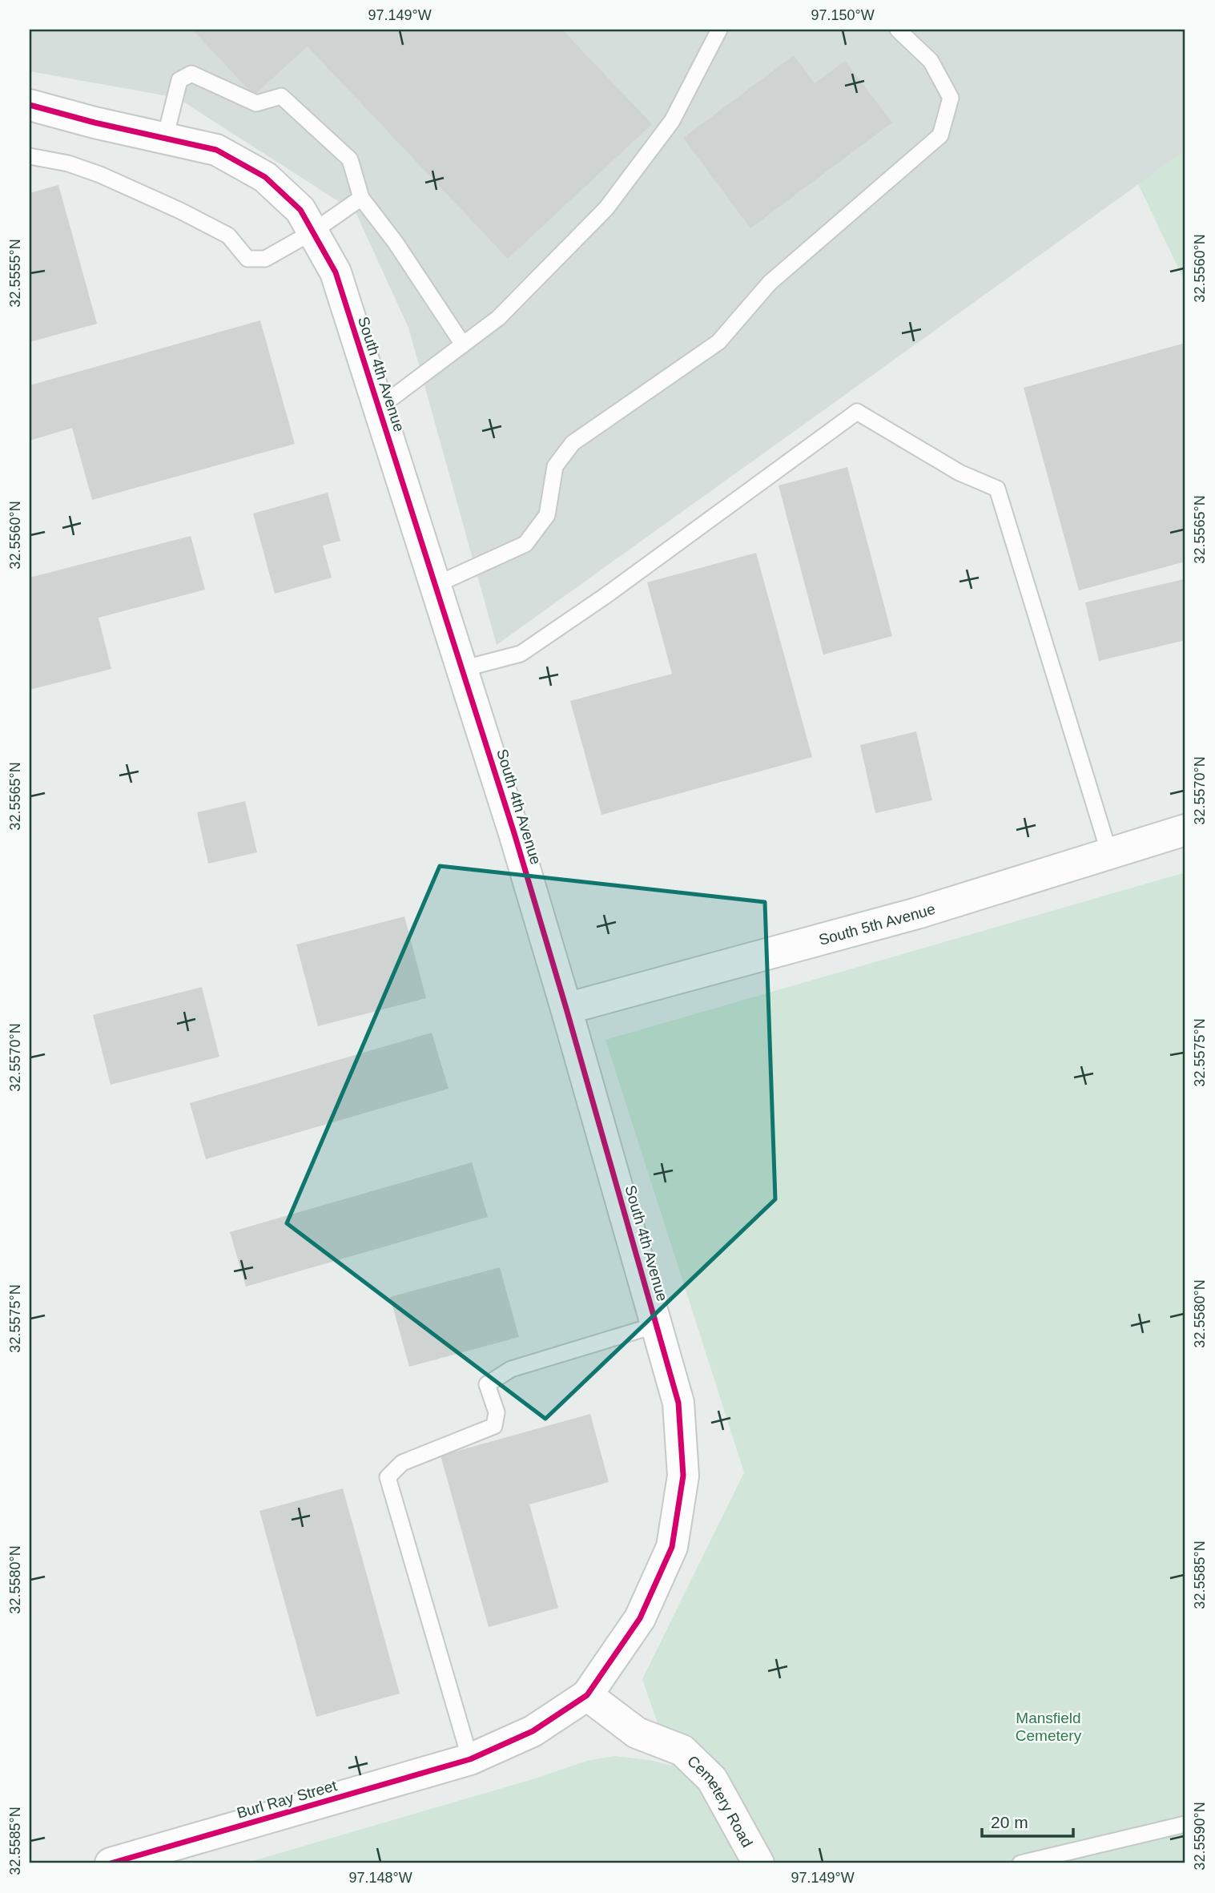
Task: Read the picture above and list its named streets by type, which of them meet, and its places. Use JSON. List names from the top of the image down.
{
  "streets": {
    "street": [
      "South 4th Avenue",
      "South 5th Avenue",
      "Burl Ray Street",
      "Cemetery Road"
    ]
  },
  "crossings": [
    ["South 4th Avenue", "South 5th Avenue"],
    ["South 4th Avenue", "Burl Ray Street"],
    ["South 4th Avenue", "Cemetery Road"],
    ["Burl Ray Street", "Cemetery Road"]
  ],
  "parks": ["Mansfield Cemetery"],
  "scale_bar": "20 m",
  "coordinates": [
    "97.149°W",
    "97.150°W",
    "32.5560°N",
    "32.5555°N",
    "32.5565°N",
    "32.5570°N",
    "32.5575°N",
    "32.5580°N",
    "32.5585°N",
    "32.5590°N",
    "97.148°W"
  ]
}
